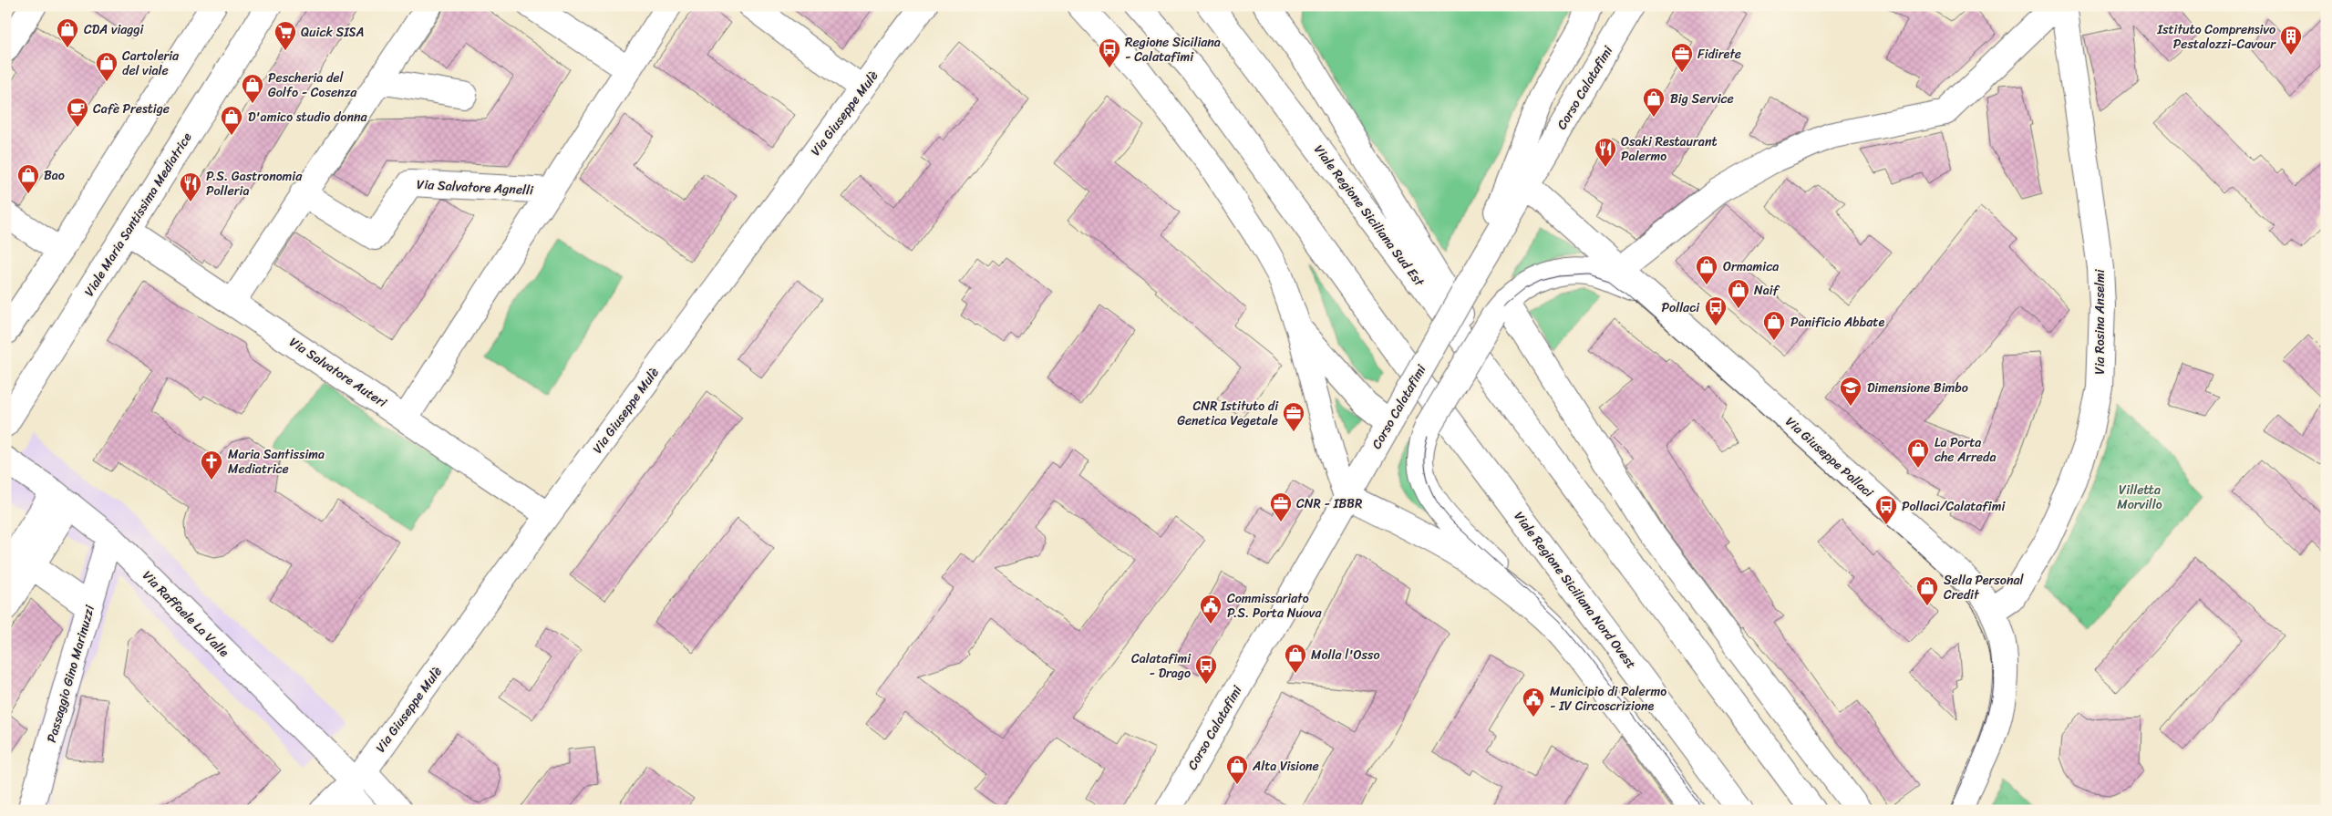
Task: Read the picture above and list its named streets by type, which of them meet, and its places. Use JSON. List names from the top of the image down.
{
  "streets": {
    "street": [
      "Corso Calatafimi",
      "Via Giuseppe Mulè",
      "Via Salvatore Agnelli",
      "Viale Maria Santissima Mediatrice",
      "Viale Regione Siciliana Sud Est",
      "Via Rosina Anselmi",
      "Via Salvatore Auteri",
      "Via Giuseppe Pollaci",
      "Viale Regione Siciliana Nord Ovest",
      "Via Raffaele La Valle",
      "Passaggio Gino Marinuzzi"
    ]
  },
  "crossings": [
    ["Corso Calatafimi", "Via Giuseppe Pollaci"],
    ["Via Giuseppe Mulè", "Via Salvatore Auteri"],
    ["Via Giuseppe Mulè", "Via Raffaele La Valle"],
    ["Viale Maria Santissima Mediatrice", "Via Salvatore Auteri"],
    ["Via Rosina Anselmi", "Via Giuseppe Pollaci"],
    ["Via Raffaele La Valle", "Passaggio Gino Marinuzzi"]
  ],
  "parks": ["Villetta Morvillo"],
  "places": {
    "shop": [
      "CDA viaggi",
      "Cartoleria del viale",
      "Pescheria del Golfo - Cosenza",
      "Big Service",
      "D'amico studio donna",
      "Bao",
      "Ormamica",
      "Naif",
      "Panificio Abbate",
      "La Porta che Arreda",
      "Sella Personal Credit",
      "Molla l'Osso",
      "Alta Visione"
    ],
    "supermarket": ["Quick SISA"],
    "building": ["Istituto Comprensivo Pestalozzi-Cavour"],
    "bus stop": [
      "Regione Siciliana - Calatafimi",
      "Pollaci",
      "Pollaci/Calatafimi",
      "Calatafimi - Drago"
    ],
    "office": ["Fidirete", "CNR Istituto di Genetica Vegetale", "CNR - IBBR"],
    "cafe": ["Cafè Prestige"],
    "restaurant": ["Osaki Restaurant Palermo", "P.S. Gastronomia Polleria"],
    "school or university": ["Dimensione Bimbo"],
    "church": ["Maria Santissima Mediatrice"],
    "public building": ["Commissariato P.S. Porta Nuova", "Municipio di Palermo - IV Circoscrizione"]
  }
}
